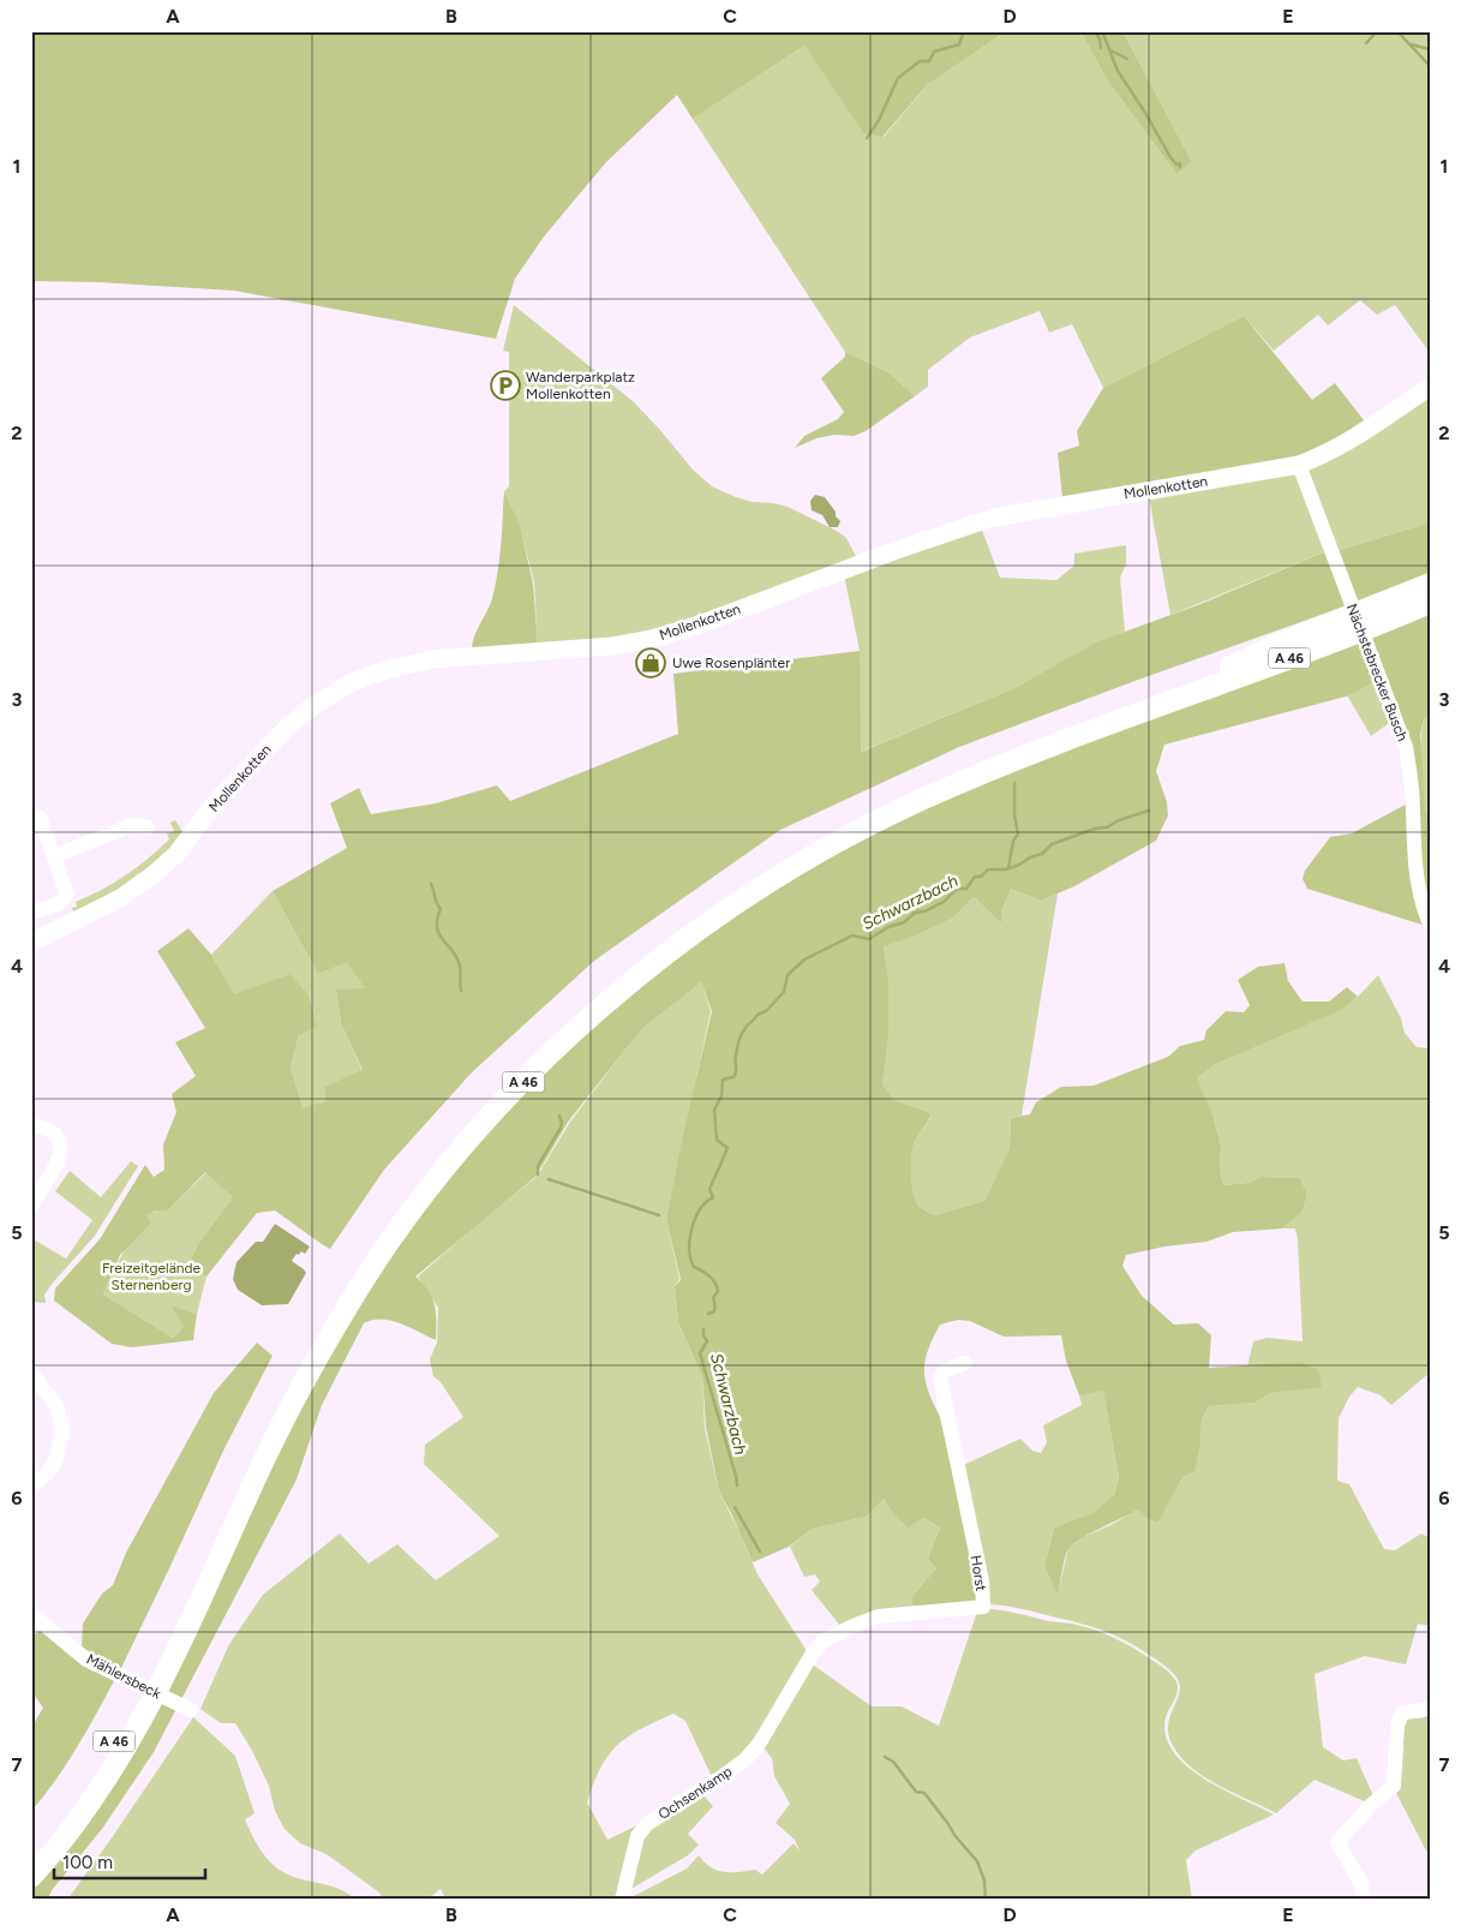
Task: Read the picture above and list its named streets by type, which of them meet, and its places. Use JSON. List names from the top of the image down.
{
  "streets": {
    "highway": ["A 46"],
    "main road": ["Mollenkotten"],
    "street": [
      "Nächstebrecker Busch",
      "Horst",
      "Mählersbeck",
      "Ochsenkamp"
    ]
  },
  "crossings": [
    ["Mollenkotten", "Nächstebrecker Busch"],
    ["Horst", "Ochsenkamp"]
  ],
  "water": ["Schwarzbach"],
  "parks": ["Freizeitgelände Sternenberg"],
  "places": {
    "parking": ["Wanderparkplatz Mollenkotten"],
    "shop": ["Uwe Rosenplänter"]
  },
  "scale_bar": "100 m",
  "grid": {
    "columns": [
      "A",
      "B",
      "C",
      "D",
      "E"
    ],
    "rows": [
      "1",
      "2",
      "3",
      "4",
      "5",
      "6",
      "7"
    ]
  }
}
